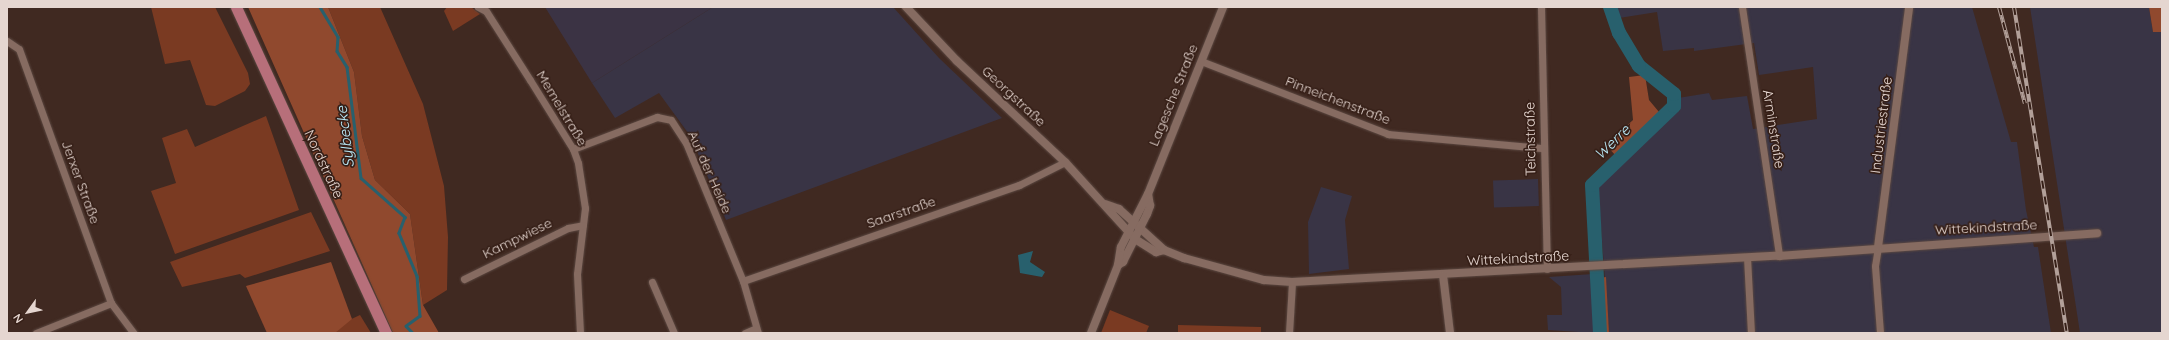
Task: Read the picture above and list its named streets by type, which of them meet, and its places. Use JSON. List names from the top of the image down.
{
  "streets": {
    "main road": ["Nordstraße"],
    "street": [
      "Lagesche Straße",
      "Georgstraße",
      "Pinneichenstraße",
      "Memelstraße",
      "Industriestraße",
      "Arminstraße",
      "Teichstraße",
      "Auf der Heide",
      "Jerxer Straße",
      "Saarstraße",
      "Wittekindstraße",
      "Kampwiese"
    ]
  },
  "crossings": [
    ["Lagesche Straße", "Georgstraße"],
    ["Lagesche Straße", "Pinneichenstraße"],
    ["Lagesche Straße", "Wittekindstraße"],
    ["Georgstraße", "Saarstraße"],
    ["Georgstraße", "Wittekindstraße"],
    ["Pinneichenstraße", "Teichstraße"],
    ["Memelstraße", "Auf der Heide"],
    ["Memelstraße", "Kampwiese"],
    ["Industriestraße", "Wittekindstraße"],
    ["Arminstraße", "Wittekindstraße"],
    ["Teichstraße", "Wittekindstraße"],
    ["Auf der Heide", "Saarstraße"]
  ],
  "water": ["Sylbecke", "Werre"],
  "north": "bottom left"
}
